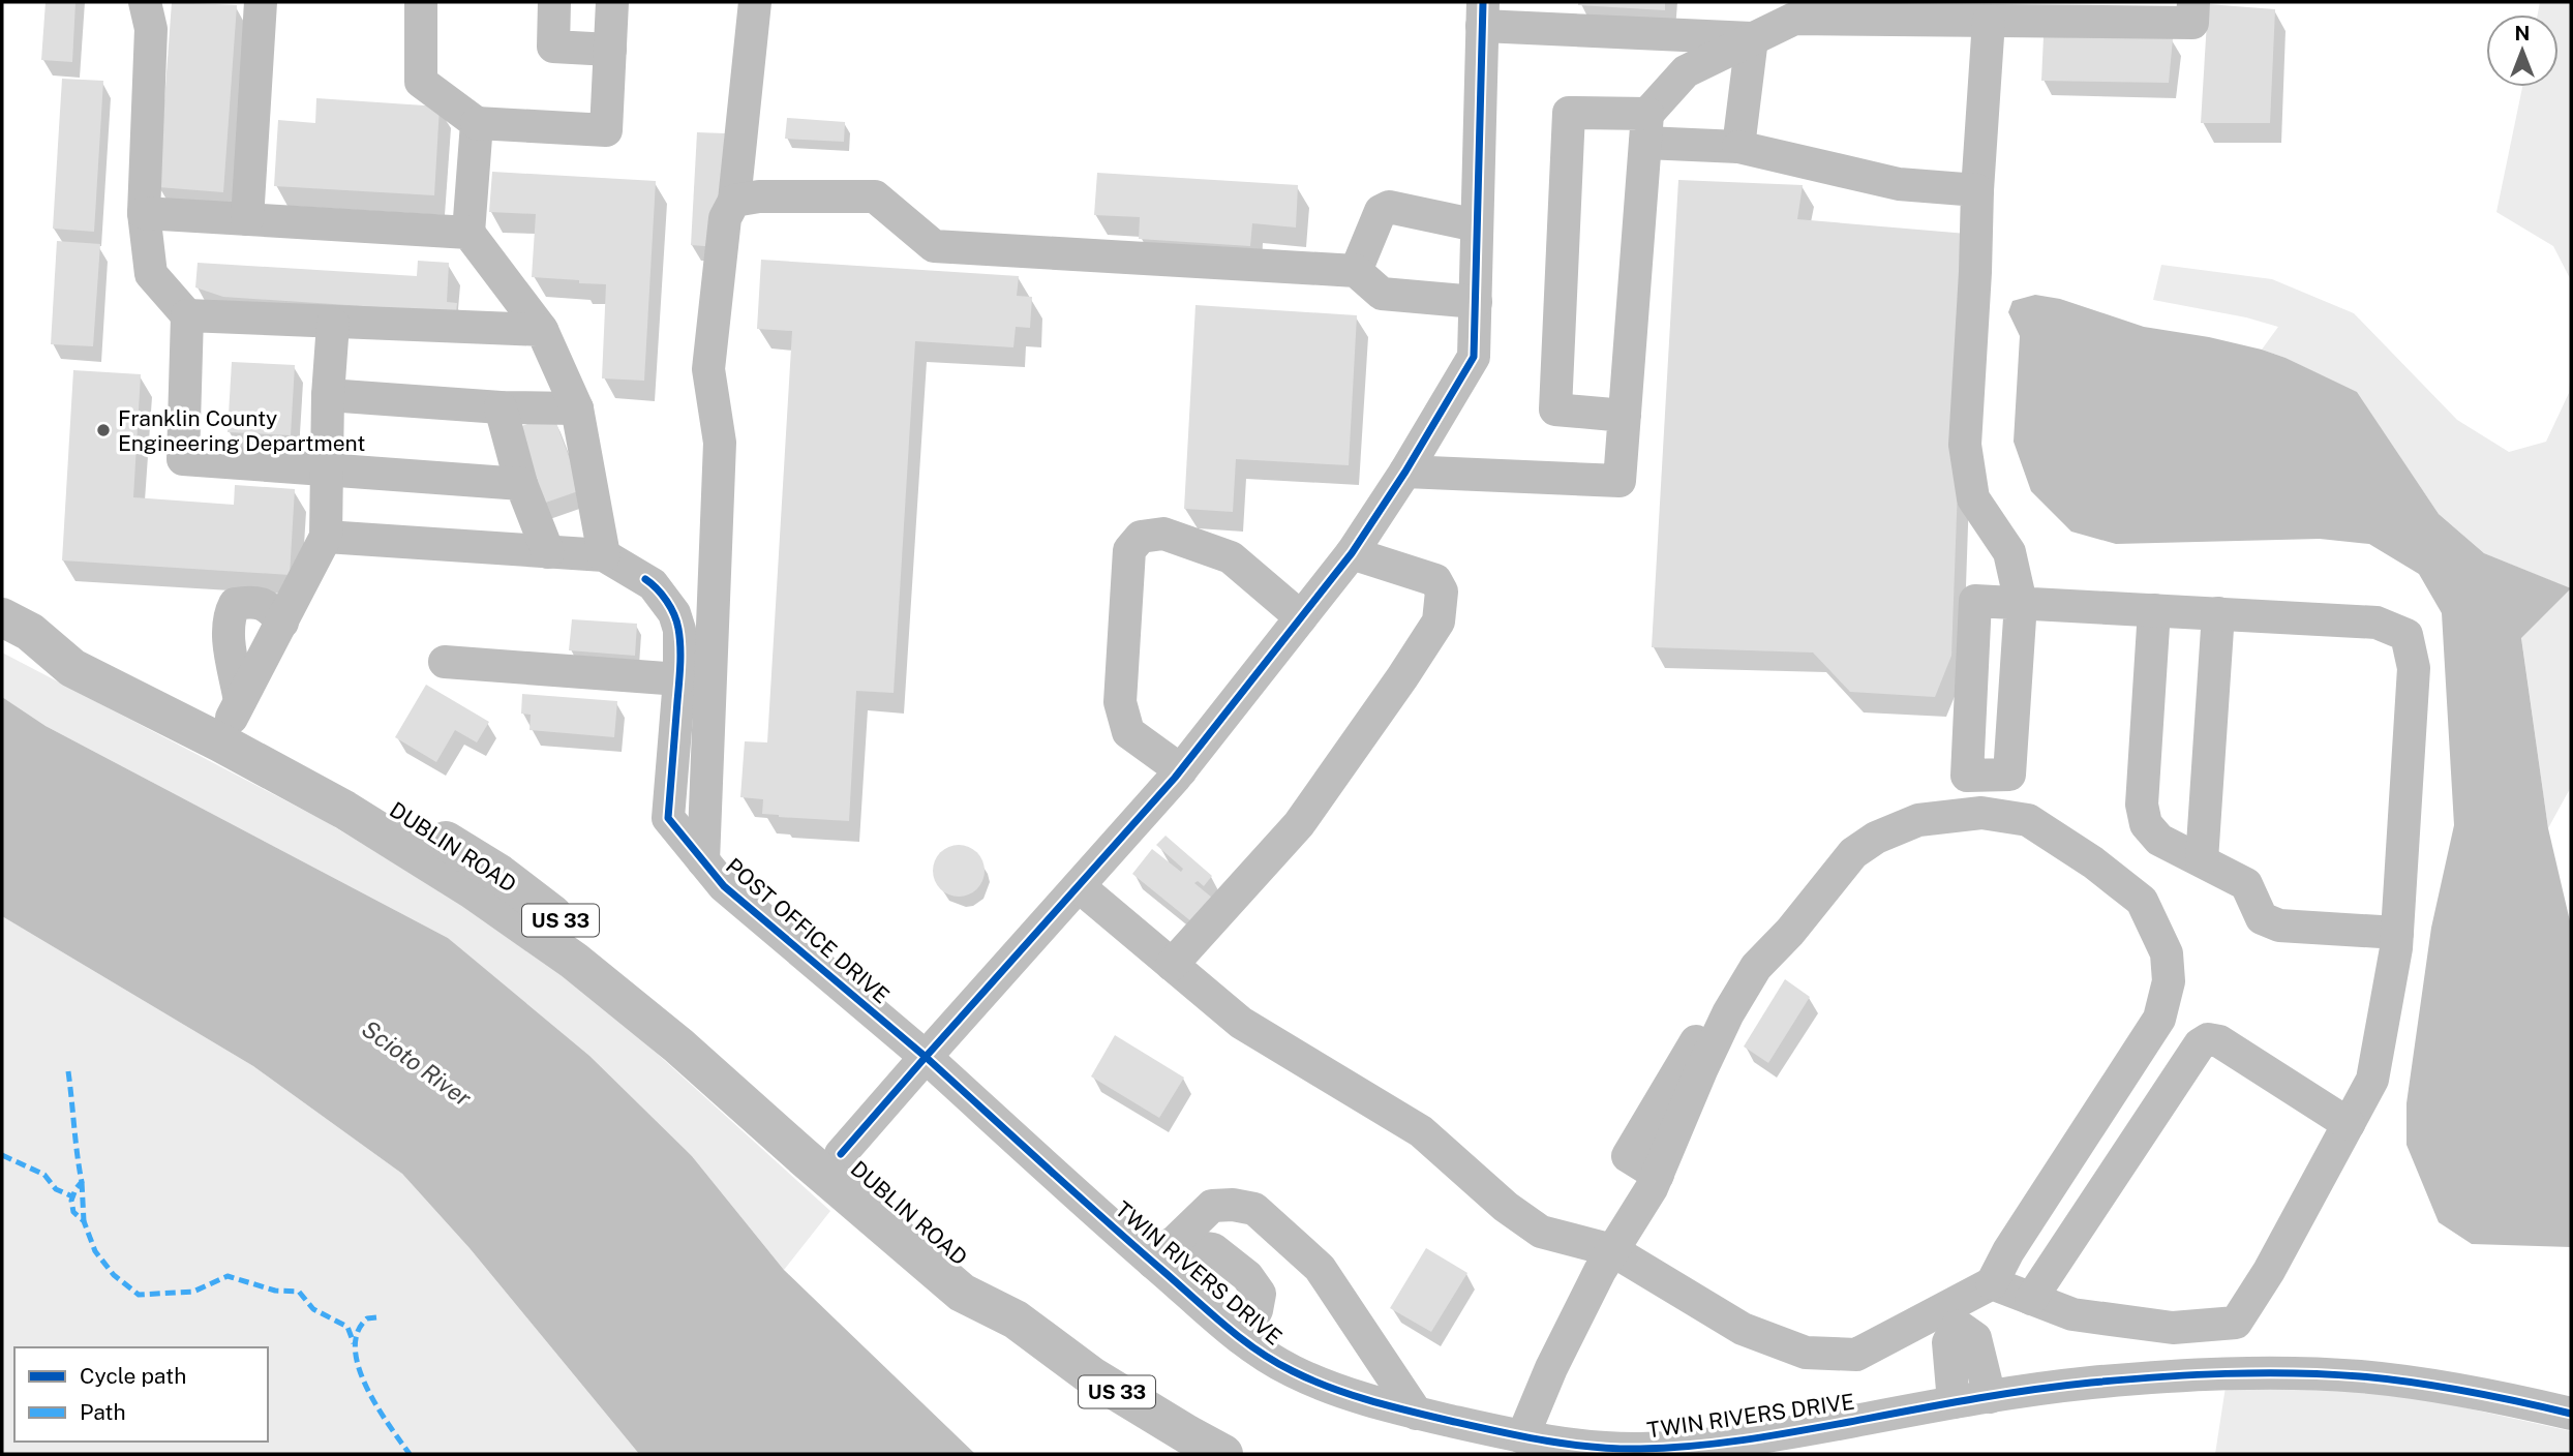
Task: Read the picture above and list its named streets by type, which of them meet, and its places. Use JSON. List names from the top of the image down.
{
  "streets": {
    "main road": ["DUBLIN ROAD", "US 33"],
    "street": ["POST OFFICE DRIVE", "TWIN RIVERS DRIVE"]
  },
  "crossings": [
    ["POST OFFICE DRIVE", "TWIN RIVERS DRIVE"]
  ],
  "water": ["Scioto River"],
  "places": ["Franklin County Engineering Department"],
  "legend": ["Cycle path", "Path"],
  "north": "top"
}
